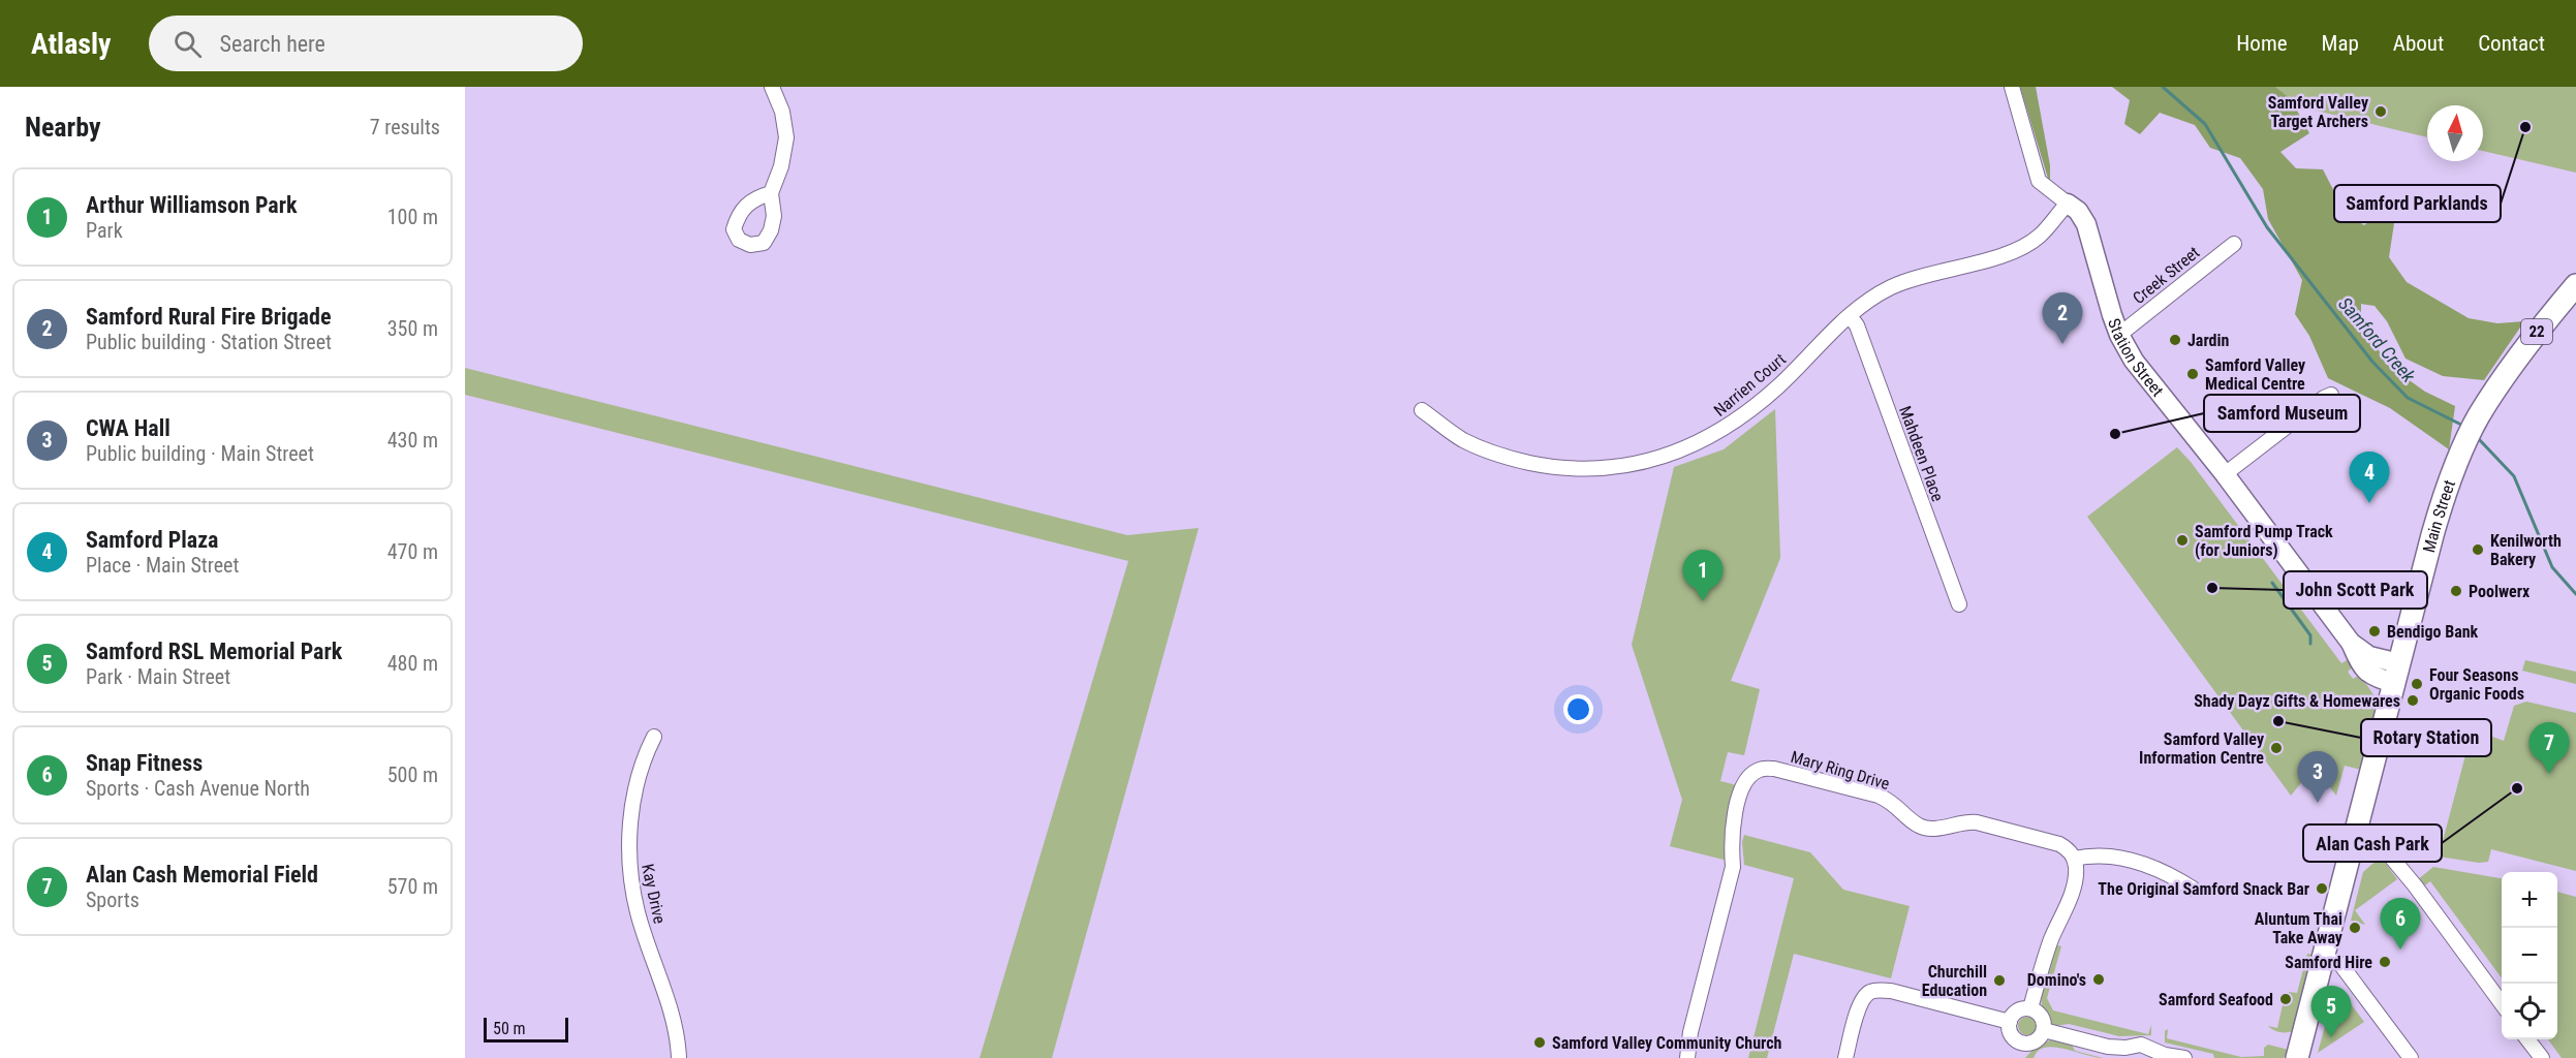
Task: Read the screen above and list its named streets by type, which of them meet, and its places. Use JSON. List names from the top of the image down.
{
  "streets": {
    "main road": ["22", "Main Street"],
    "street": [
      "Creek Street",
      "Station Street",
      "Narrien Court",
      "Mahdeen Place",
      "Mary Ring Drive",
      "Kay Drive"
    ]
  },
  "crossings": [
    ["Creek Street", "Station Street"],
    ["Station Street", "Narrien Court"],
    ["Station Street", "Main Street"],
    ["Narrien Court", "Mahdeen Place"]
  ],
  "water": ["Samford Creek"],
  "places": [
    "Samford Valley Target Archers",
    "Samford Parklands",
    "Jardin",
    "Samford Valley Medical Centre",
    "Samford Museum",
    "Samford Pump Track (for Juniors)",
    "Kenilworth Bakery",
    "John Scott Park",
    "Poolwerx",
    "Bendigo Bank",
    "Four Seasons Organic Foods",
    "Shady Dayz Gifts & Homewares",
    "Rotary Station",
    "Samford Valley Information Centre",
    "Alan Cash Park",
    "The Original Samford Snack Bar",
    "Aluntum Thai Take Away",
    "Samford Hire",
    "Domino's",
    "Churchill Education",
    "Samford Seafood",
    "Samford Valley Community Church"
  ],
  "scale_bar": "50 m",
  "north": "top",
  "page": {
    "header": "Atlasly",
    "search": "Search here",
    "nav": [
      "Home",
      "Map",
      "About",
      "Contact"
    ],
    "heading": ["Nearby", "7 results"],
    "list": [
      {
        "mark": "1",
        "name": "Arthur Williamson Park",
        "note": "Park",
        "value": "100 m"
      },
      {
        "mark": "2",
        "name": "Samford Rural Fire Brigade",
        "note": "Public building · Station Street",
        "value": "350 m"
      },
      {
        "mark": "3",
        "name": "CWA Hall",
        "note": "Public building · Main Street",
        "value": "430 m"
      },
      {
        "mark": "4",
        "name": "Samford Plaza",
        "note": "Place · Main Street",
        "value": "470 m"
      },
      {
        "mark": "5",
        "name": "Samford RSL Memorial Park",
        "note": "Park · Main Street",
        "value": "480 m"
      },
      {
        "mark": "6",
        "name": "Snap Fitness",
        "note": "Sports · Cash Avenue North",
        "value": "500 m"
      },
      {
        "mark": "7",
        "name": "Alan Cash Memorial Field",
        "note": "Sports",
        "value": "570 m"
      }
    ],
    "pins": [
      "2",
      "4",
      "1",
      "7",
      "3",
      "6",
      "5"
    ],
    "map_buttons": ["+", "−"],
    "scale": "50 m"
  }
}
